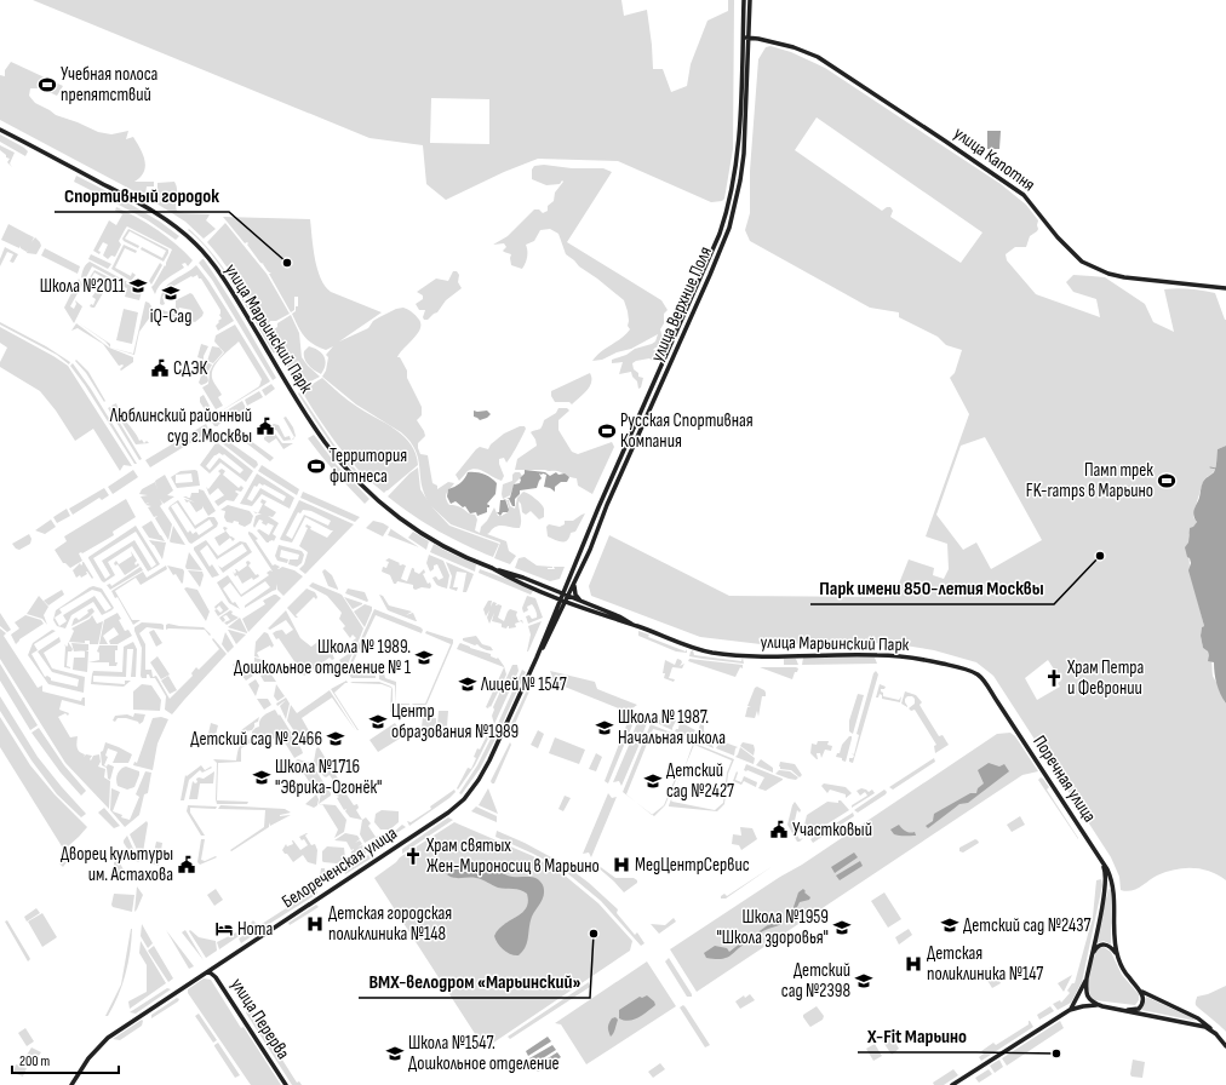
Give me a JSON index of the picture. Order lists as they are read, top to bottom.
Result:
{
  "streets": {
    "main road": [
      "улица Капотня",
      "улица Верхние Поля",
      "улица Марьинский Парк",
      "Поречная улица",
      "Белореченская улица",
      "улица Перерва"
    ]
  },
  "crossings": [
    ["улица Капотня", "улица Верхние Поля"],
    ["улица Верхние Поля", "улица Марьинский Парк"],
    ["улица Верхние Поля", "Белореченская улица"],
    ["улица Марьинский Парк", "Поречная улица"],
    ["улица Марьинский Парк", "Белореченская улица"],
    ["Белореченская улица", "улица Перерва"]
  ],
  "places": {
    "sports": [
      "Учебная полоса препятствий",
      "Русская Спортивная Компания",
      "Территория фитнеса",
      "Памп трек FK-ramps в Марьино"
    ],
    "other": [
      "Спортивный городок",
      "Парк имени 850-летия Москвы",
      "BMX-велодром «Марьинский»",
      "X-Fit Марьино"
    ],
    "school or university": [
      "Школа №2011",
      "iQ-Сад",
      "Школа № 1989. Дошкольное отделение № 1",
      "Лицей № 1547",
      "Центр образования №1989",
      "Школа № 1987. Начальная школа",
      "Детский сад № 2466",
      "Школа №1716 \"Эврика-Огонёк\"",
      "Детский сад №2427",
      "Детский сад №2437",
      "Школа №1959 \"Школа здоровья\"",
      "Детский сад №2398",
      "Школа №1547. Дошкольное отделение"
    ],
    "public building": [
      "СДЭК",
      "Люблинский районный суд г.Москвы",
      "Участковый",
      "Дворец культуры им. Астахова"
    ],
    "church": ["Храм Петра и Февронии", "Храм святых Жен-Мироносиц в Марьино"],
    "hospital": ["МедЦентрСервис", "Детская городская поликлиника №148", "Детская поликлиника №147"],
    "hotel": ["Нота"]
  },
  "scale_bar": "200 m"
}
